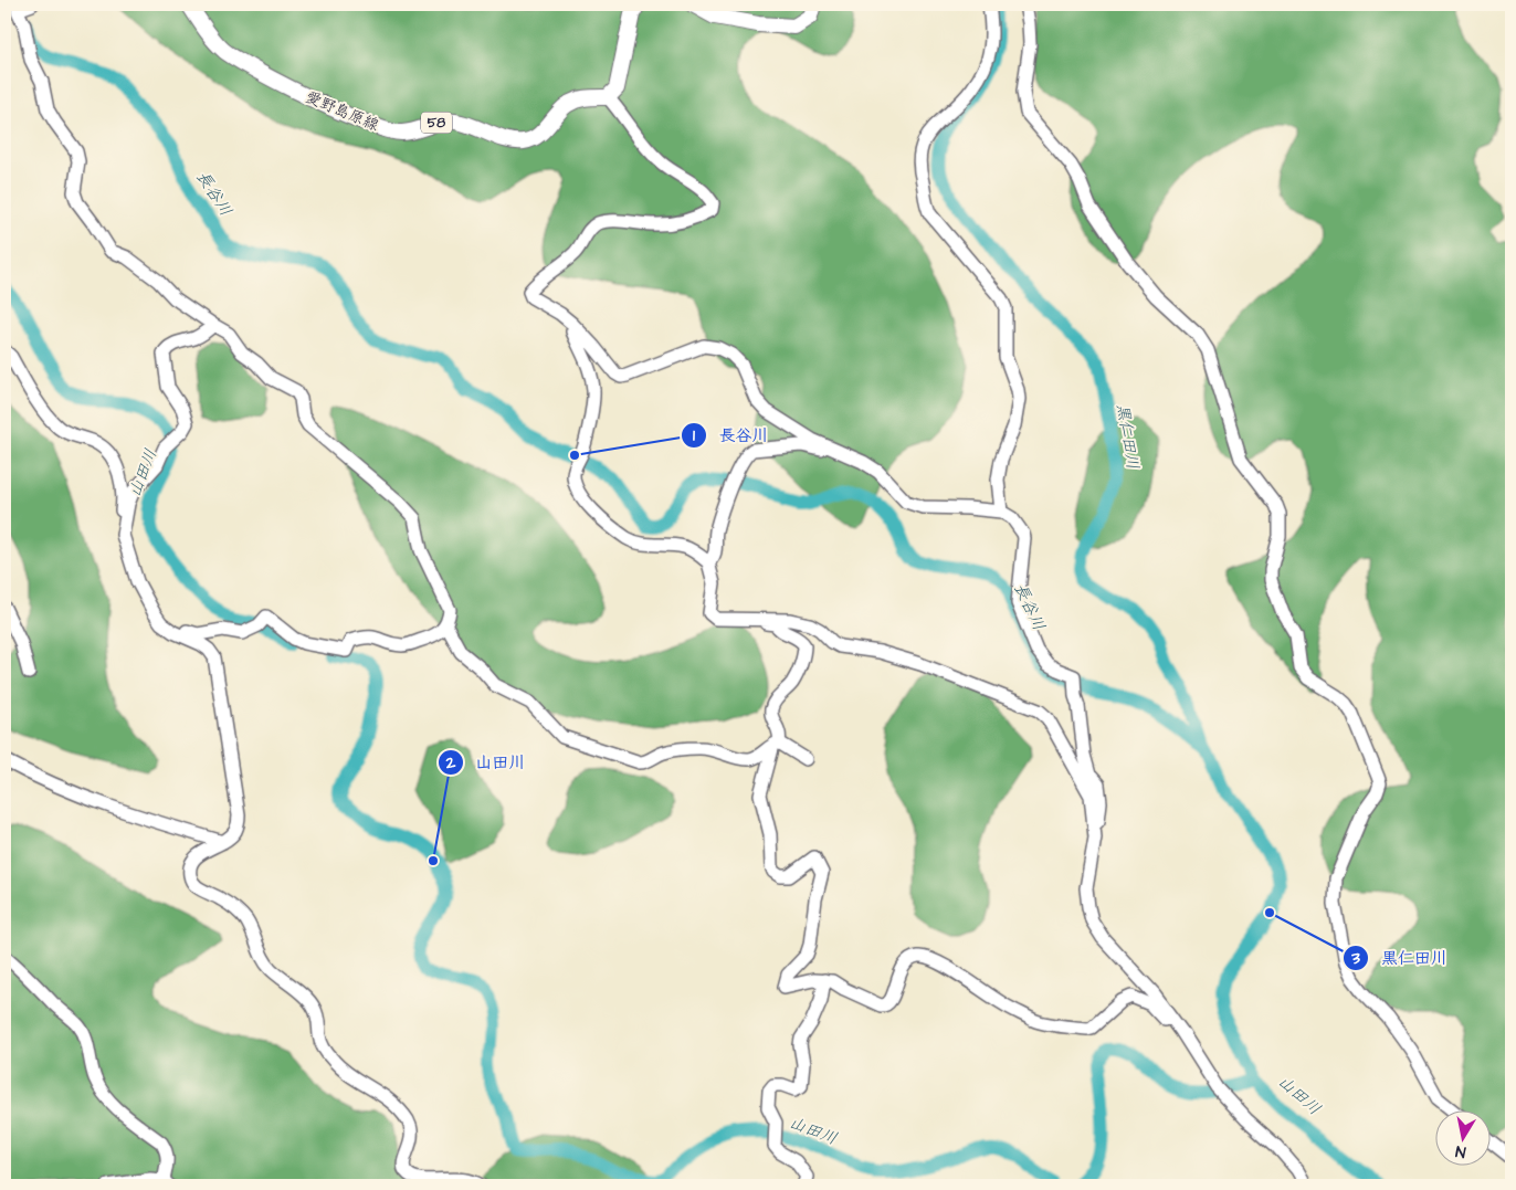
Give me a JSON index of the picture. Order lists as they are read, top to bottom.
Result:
{
  "streets": {
    "main road": ["愛野島原線", "58"]
  },
  "water": ["長谷川", "黒仁田川", "山田川"],
  "places": ["長谷川", "山田川", "黒仁田川"],
  "north": "bottom"
}
